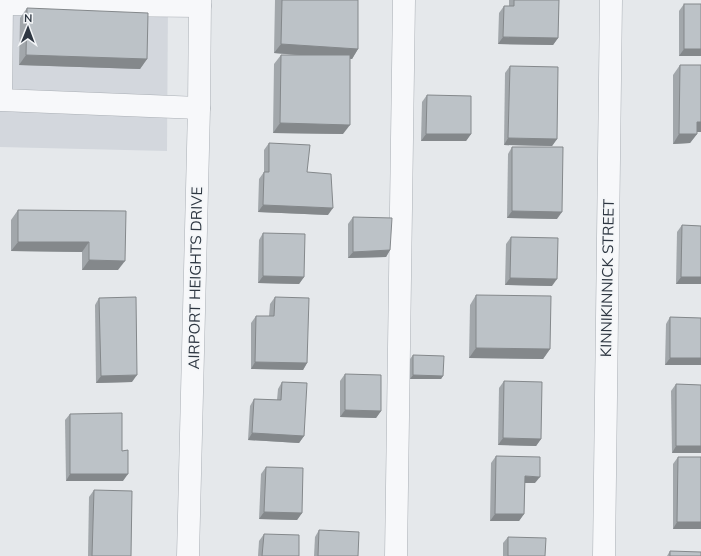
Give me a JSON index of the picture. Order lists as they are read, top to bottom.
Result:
{
  "streets": {
    "street": ["AIRPORT HEIGHTS DRIVE", "KINNIKINNICK STREET"]
  },
  "north": "top"
}
